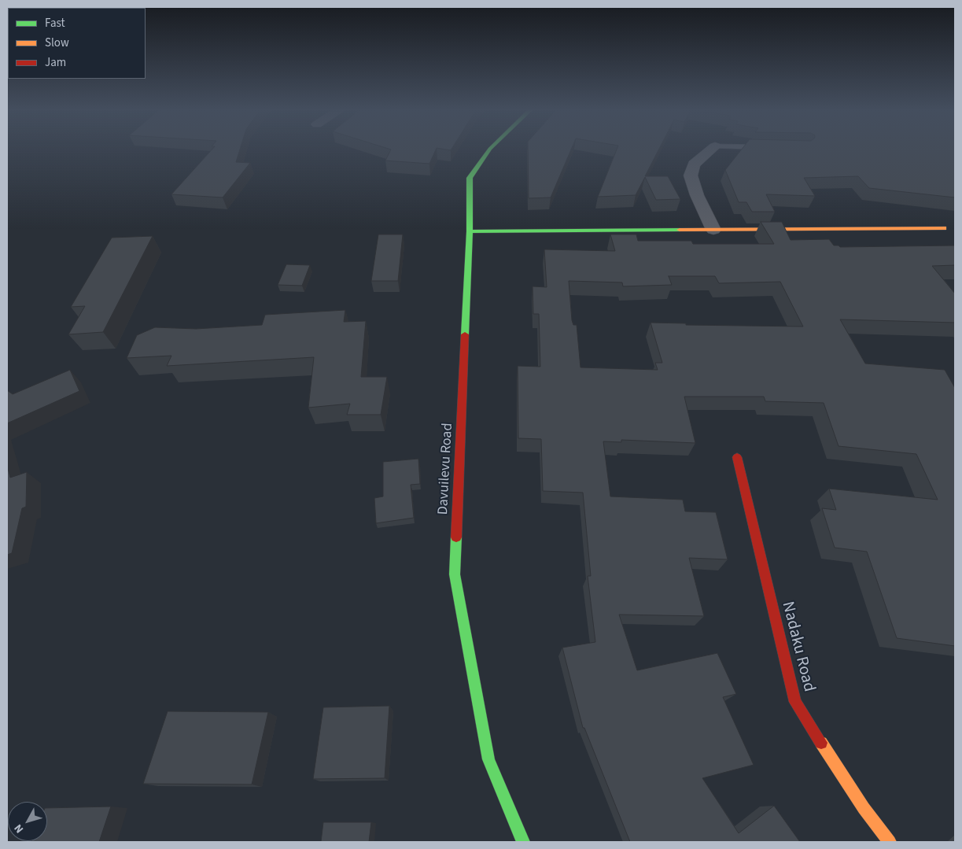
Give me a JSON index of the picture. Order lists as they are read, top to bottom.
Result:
{
  "streets": {
    "street": ["Davuilevu Road", "Nadaku Road"]
  },
  "legend": ["Fast", "Slow", "Jam"],
  "north": "bottom left"
}
